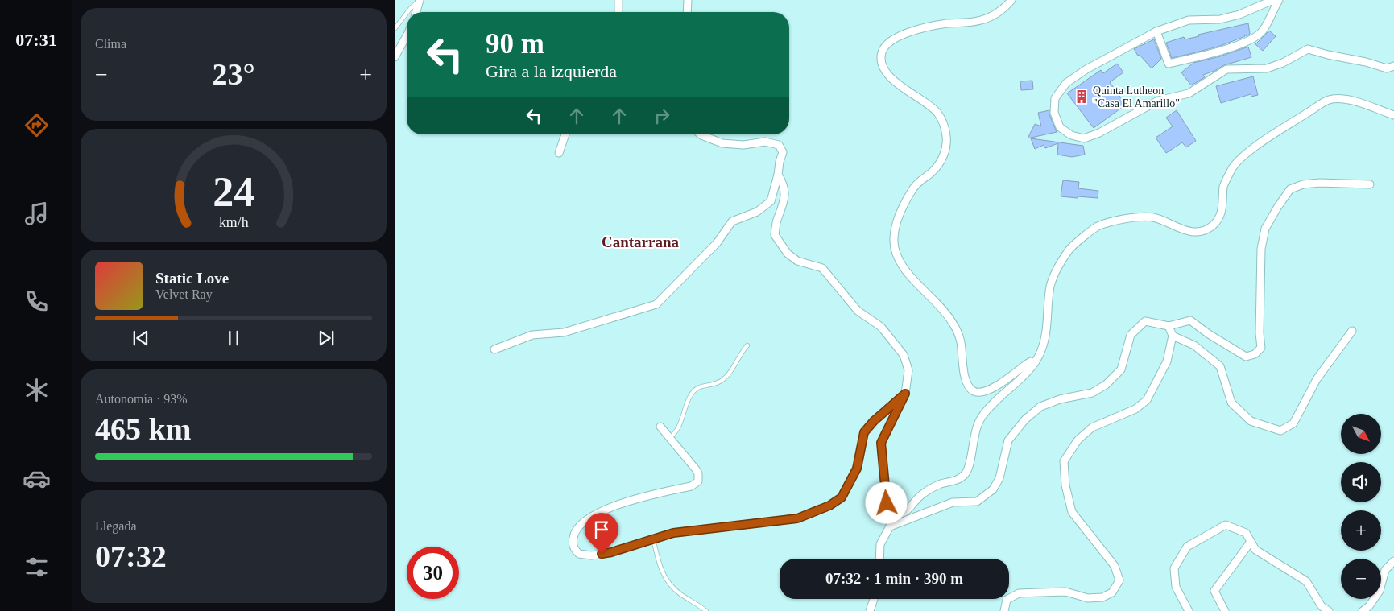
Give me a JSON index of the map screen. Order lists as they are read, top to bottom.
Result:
{
  "districts": ["Cantarrana"],
  "places": {
    "building": ["Quinta Lutheon \"Casa El Amarillo\""]
  },
  "north": "bottom right",
  "page": {
    "tabs": "07:31",
    "tile": [
      "Clima",
      ["Autonomía · 93%", "465 km"],
      ["Llegada", "07:32"]
    ],
    "turn": ["90 m", "Gira a la izquierda"],
    "heat": ["−", "23°", "+"],
    "song": ["Static Love", "Velvet Ray"],
    "map_buttons": ["+", "−"],
    "limit": "30",
    "trip": "07:32 · 1 min · 390 m",
    "gauge": ["24", "km/h"]
  }
}
